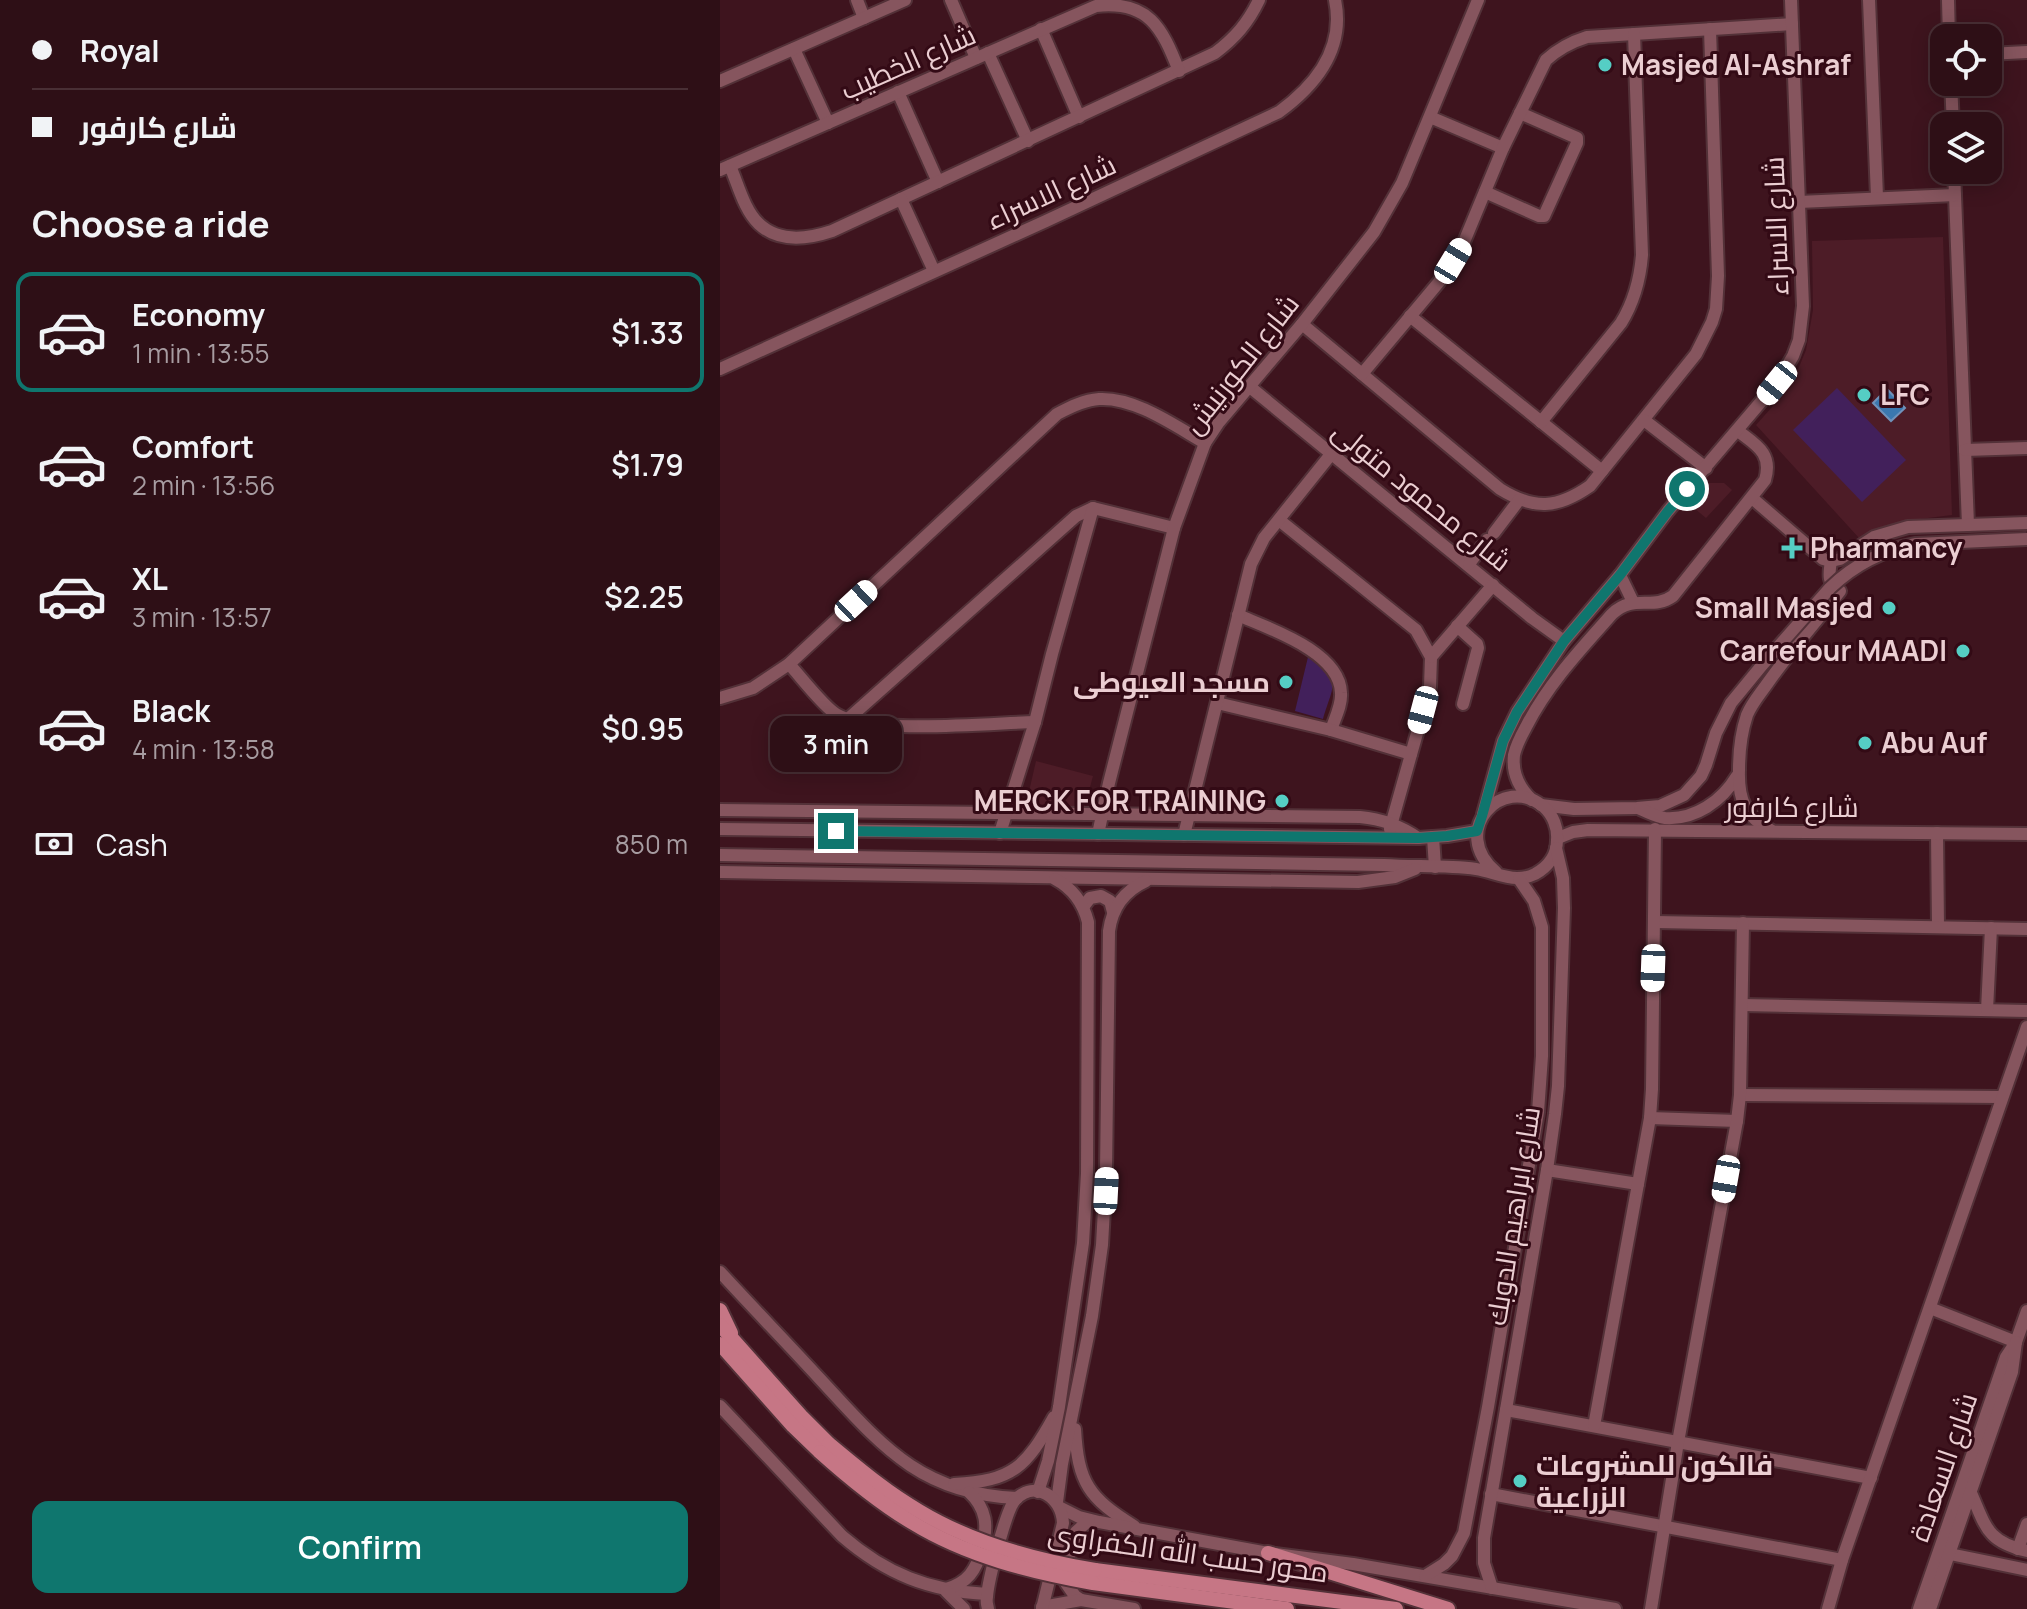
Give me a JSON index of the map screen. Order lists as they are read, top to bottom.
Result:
{
  "streets": {
    "main road": ["محور حسب الله الكفراوى"],
    "street": [
      "شارع الخطيب",
      "شارع الاسراء",
      "شارع الكورنيش",
      "شارع محمود متولى",
      "شارع كارفور",
      "شارع ابراهيم الدوبك",
      "شارع السعادة"
    ]
  },
  "crossings": [
    ["شارع الاسراء", "شارع محمود متولى"],
    ["شارع الاسراء", "شارع كارفور"],
    ["شارع الاسراء", "شارع ابراهيم الدوبك"],
    ["شارع الكورنيش", "شارع محمود متولى"],
    ["شارع كارفور", "شارع ابراهيم الدوبك"]
  ],
  "places": {
    "other": [
      "Masjed Al-Ashraf",
      "LFC",
      "Small Masjed",
      "Carrefour MAADI",
      "مسجد العيوطى",
      "Abu Auf",
      "MERCK FOR TRAINING",
      "فالكون للمشروعات الزراعية"
    ],
    "health": ["Pharmancy"]
  },
  "page": {
    "banner": ["Royal", "شارع كارفور"],
    "heading": "Choose a ride",
    "list": [
      {
        "name": "Economy",
        "note": "1 min · 13:55",
        "value": "$1.33"
      },
      {
        "name": "Comfort",
        "note": "2 min · 13:56",
        "value": "$1.79"
      },
      {
        "name": "XL",
        "note": "3 min · 13:57",
        "value": "$2.25"
      },
      {
        "name": "Black",
        "note": "4 min · 13:58",
        "value": "$0.95"
      }
    ],
    "bubble": "3 min",
    "pay": ["Cash", "850 m"],
    "buttons": "Confirm"
  }
}
